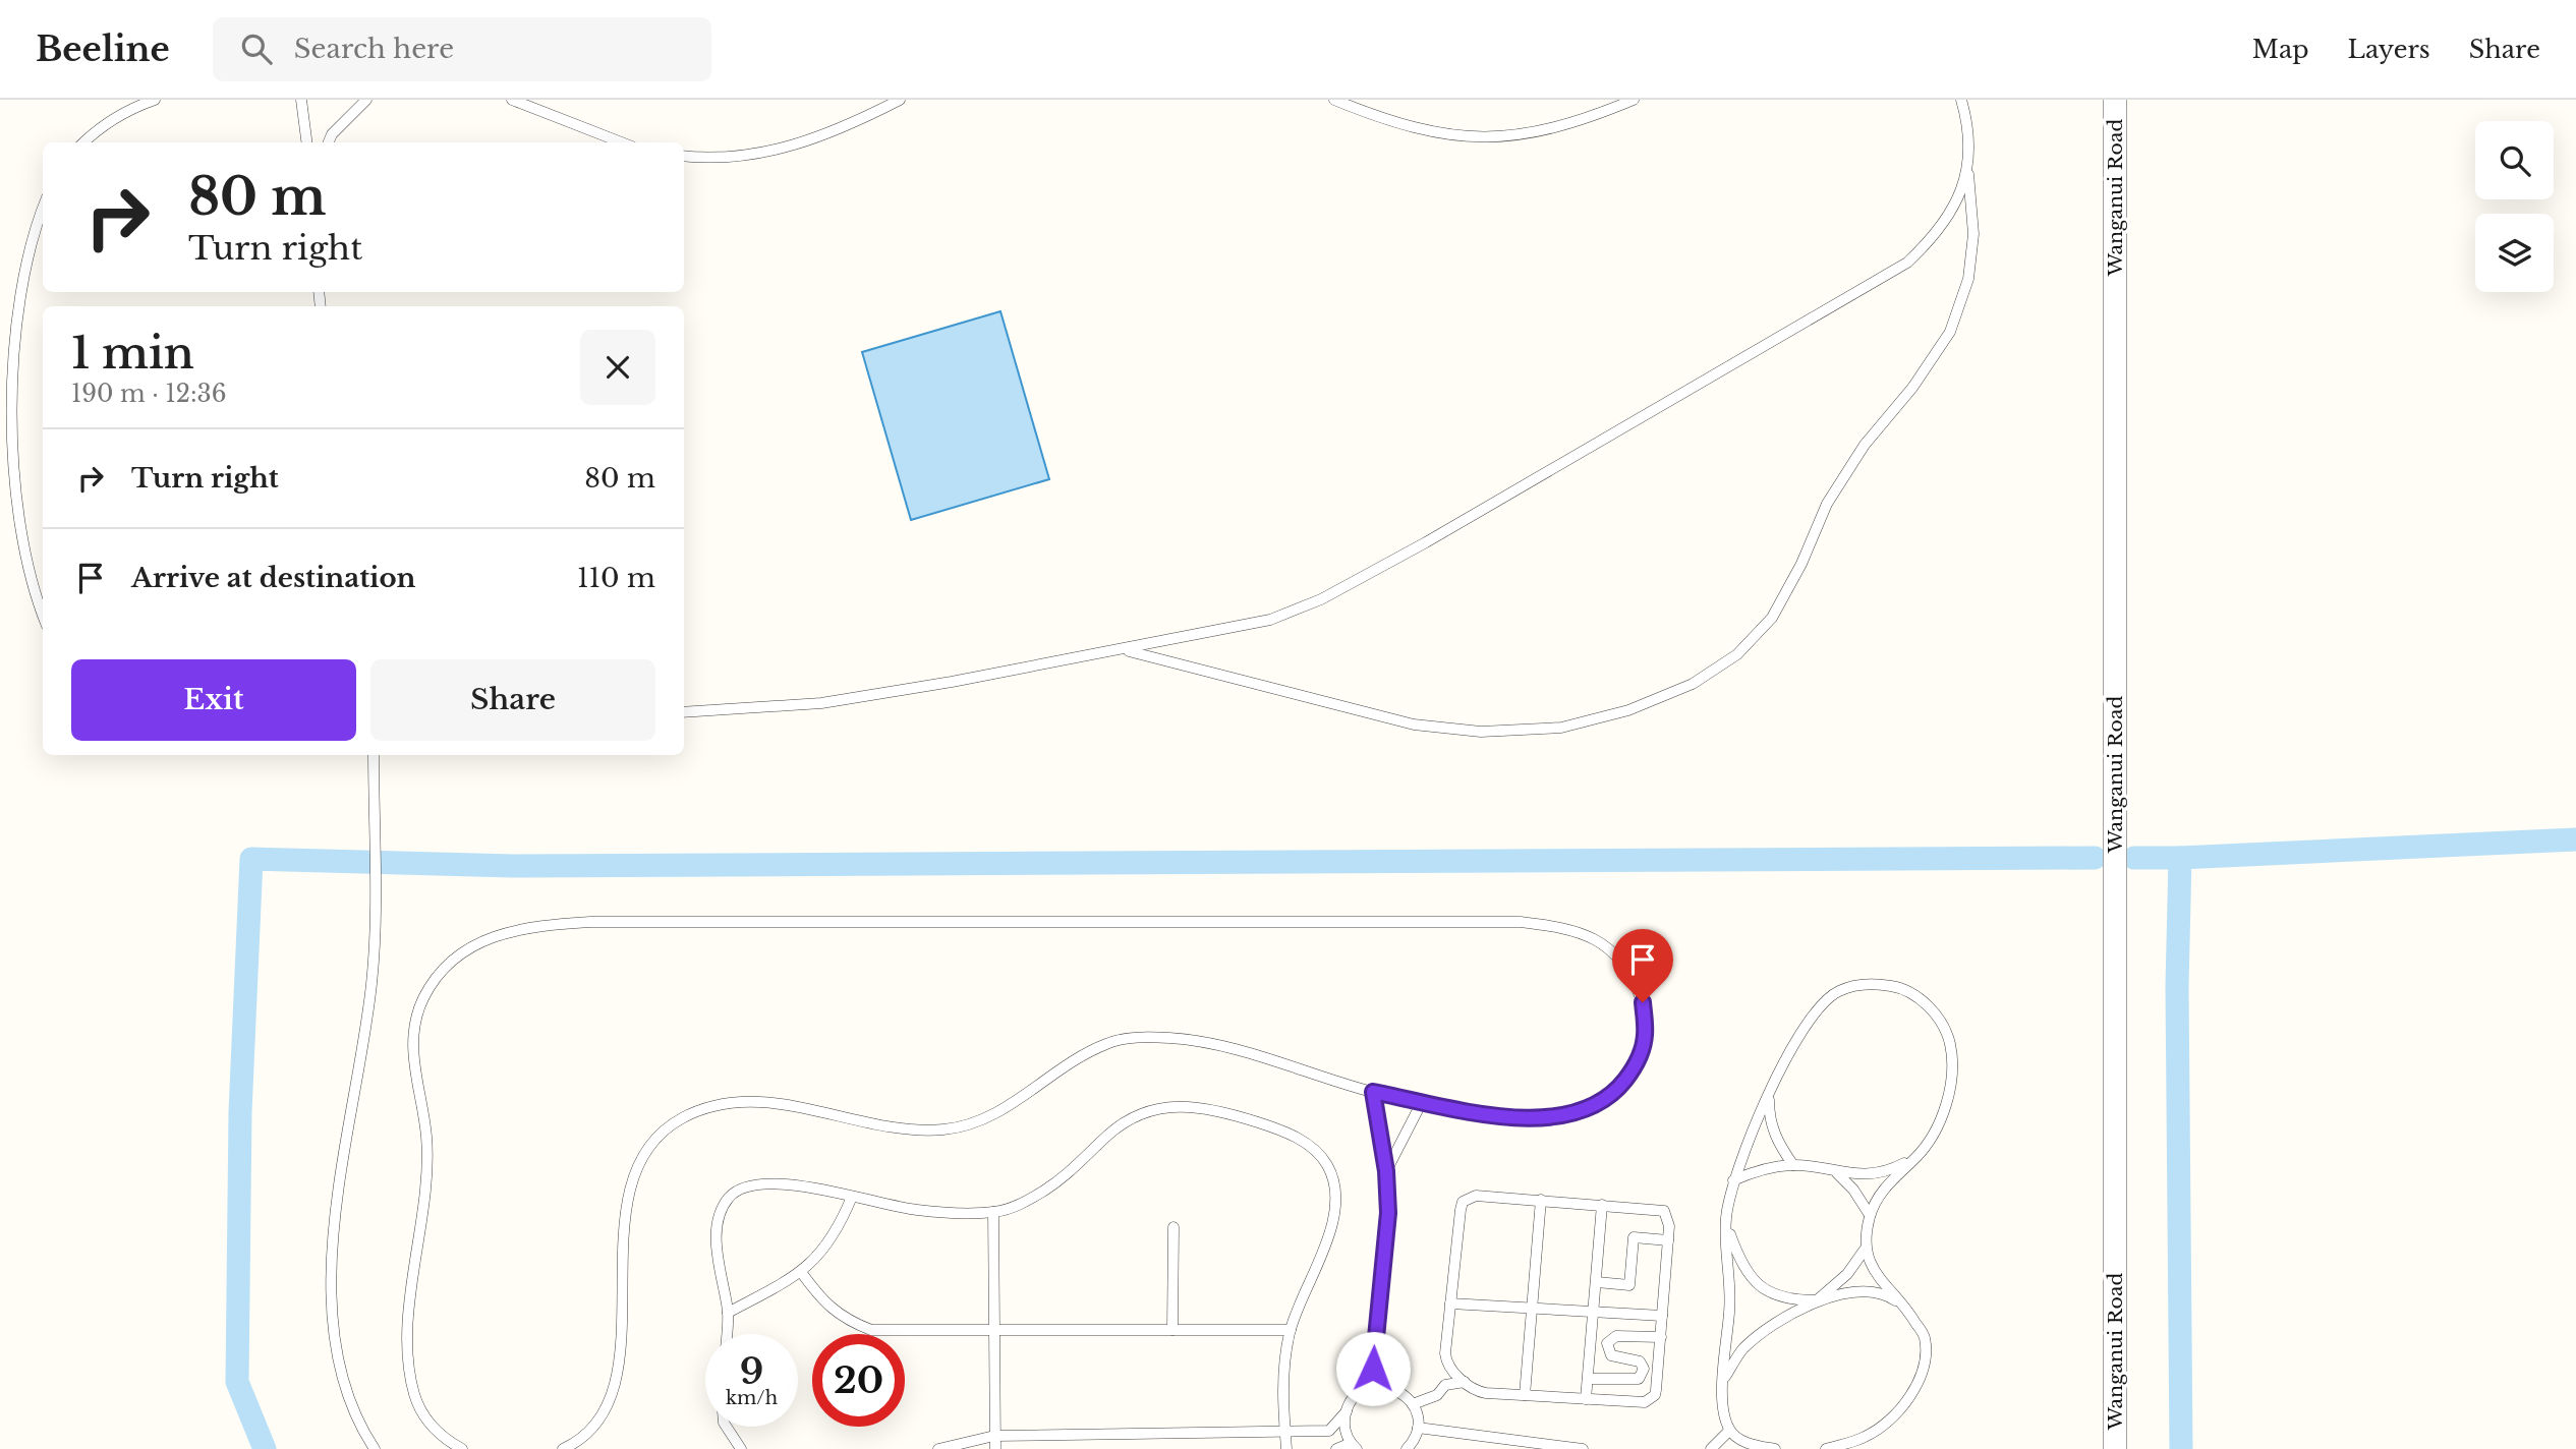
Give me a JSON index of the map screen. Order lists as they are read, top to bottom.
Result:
{
  "streets": {
    "street": ["Wanganui Road"]
  },
  "page": {
    "header": "Beeline",
    "search": "Search here",
    "nav": ["Map", "Layers", "Share"],
    "turn": ["80 m", "Turn right"],
    "heading": ["1 min", "190 m · 12:36"],
    "list": [
      {
        "name": "Turn right",
        "value": "80 m"
      },
      {
        "name": "Arrive at destination",
        "value": "110 m"
      }
    ],
    "buttons": ["Exit", "Share"],
    "speed": "9 km/h",
    "limit": "20"
  }
}
